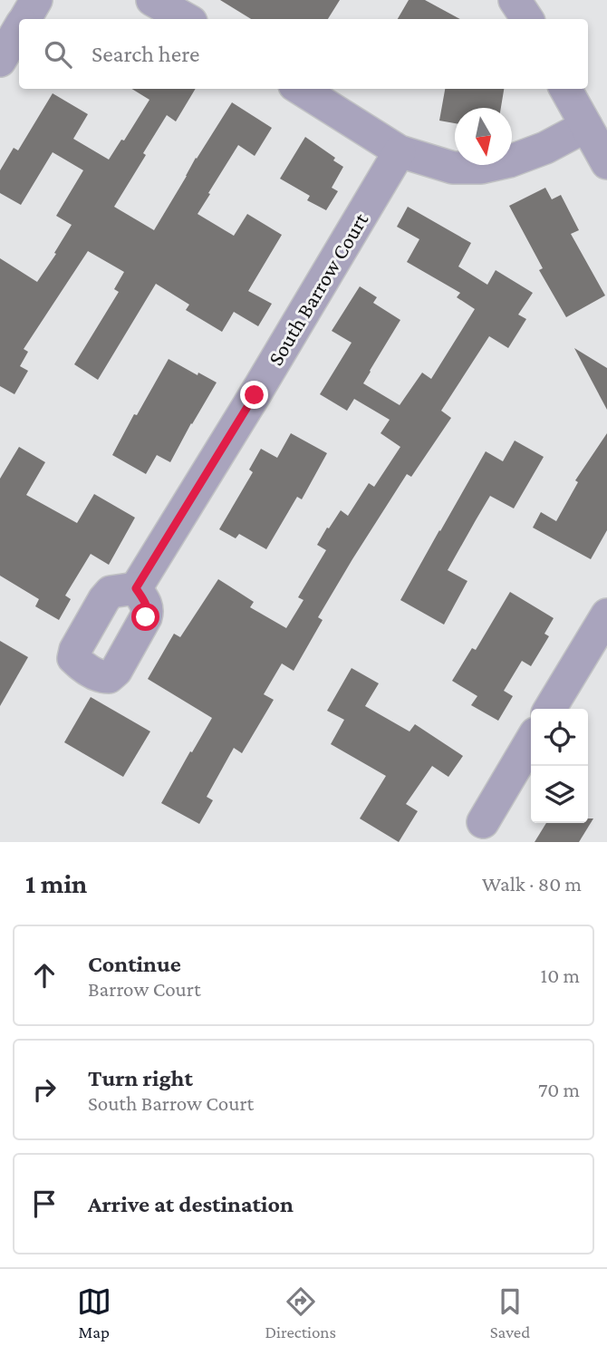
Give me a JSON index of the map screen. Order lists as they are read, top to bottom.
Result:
{
  "streets": {
    "street": ["South Barrow Court"]
  },
  "north": "bottom",
  "page": {
    "search": "Search here",
    "heading": ["1 min", "Walk · 80 m"],
    "list": [
      ["Continue", "Barrow Court", "10 m"],
      ["Turn right", "South Barrow Court", "70 m"],
      "Arrive at destination"
    ],
    "nav": ["Map", "Directions", "Saved"]
  }
}
